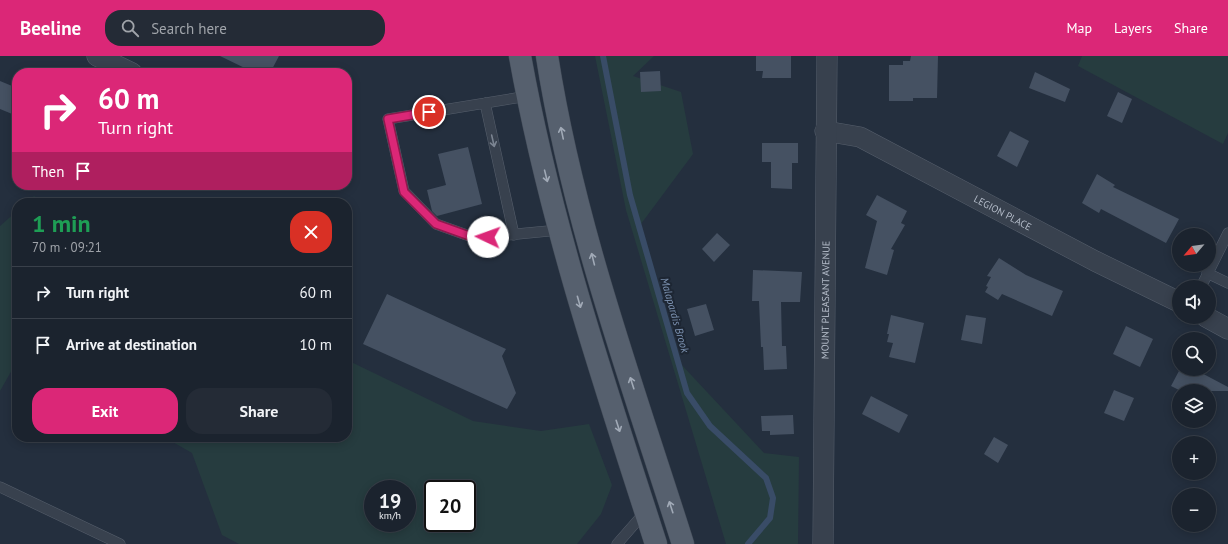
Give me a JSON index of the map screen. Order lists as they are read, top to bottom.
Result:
{
  "streets": {
    "street": ["LEGION PLACE", "MOUNT PLEASANT AVENUE"]
  },
  "crossings": [
    ["LEGION PLACE", "MOUNT PLEASANT AVENUE"]
  ],
  "water": ["Malapardis Brook"],
  "north": "bottom left",
  "page": {
    "header": "Beeline",
    "search": "Search here",
    "nav": ["Map", "Layers", "Share"],
    "turn": ["60 m", "Turn right"],
    "then": "Then",
    "heading": ["1 min", "70 m · 09:21"],
    "map_buttons": ["+", "−"],
    "list": [
      {
        "name": "Turn right",
        "value": "60 m"
      },
      {
        "name": "Arrive at destination",
        "value": "10 m"
      }
    ],
    "buttons": ["Exit", "Share"],
    "speed": "19 km/h",
    "limit": "20"
  }
}
